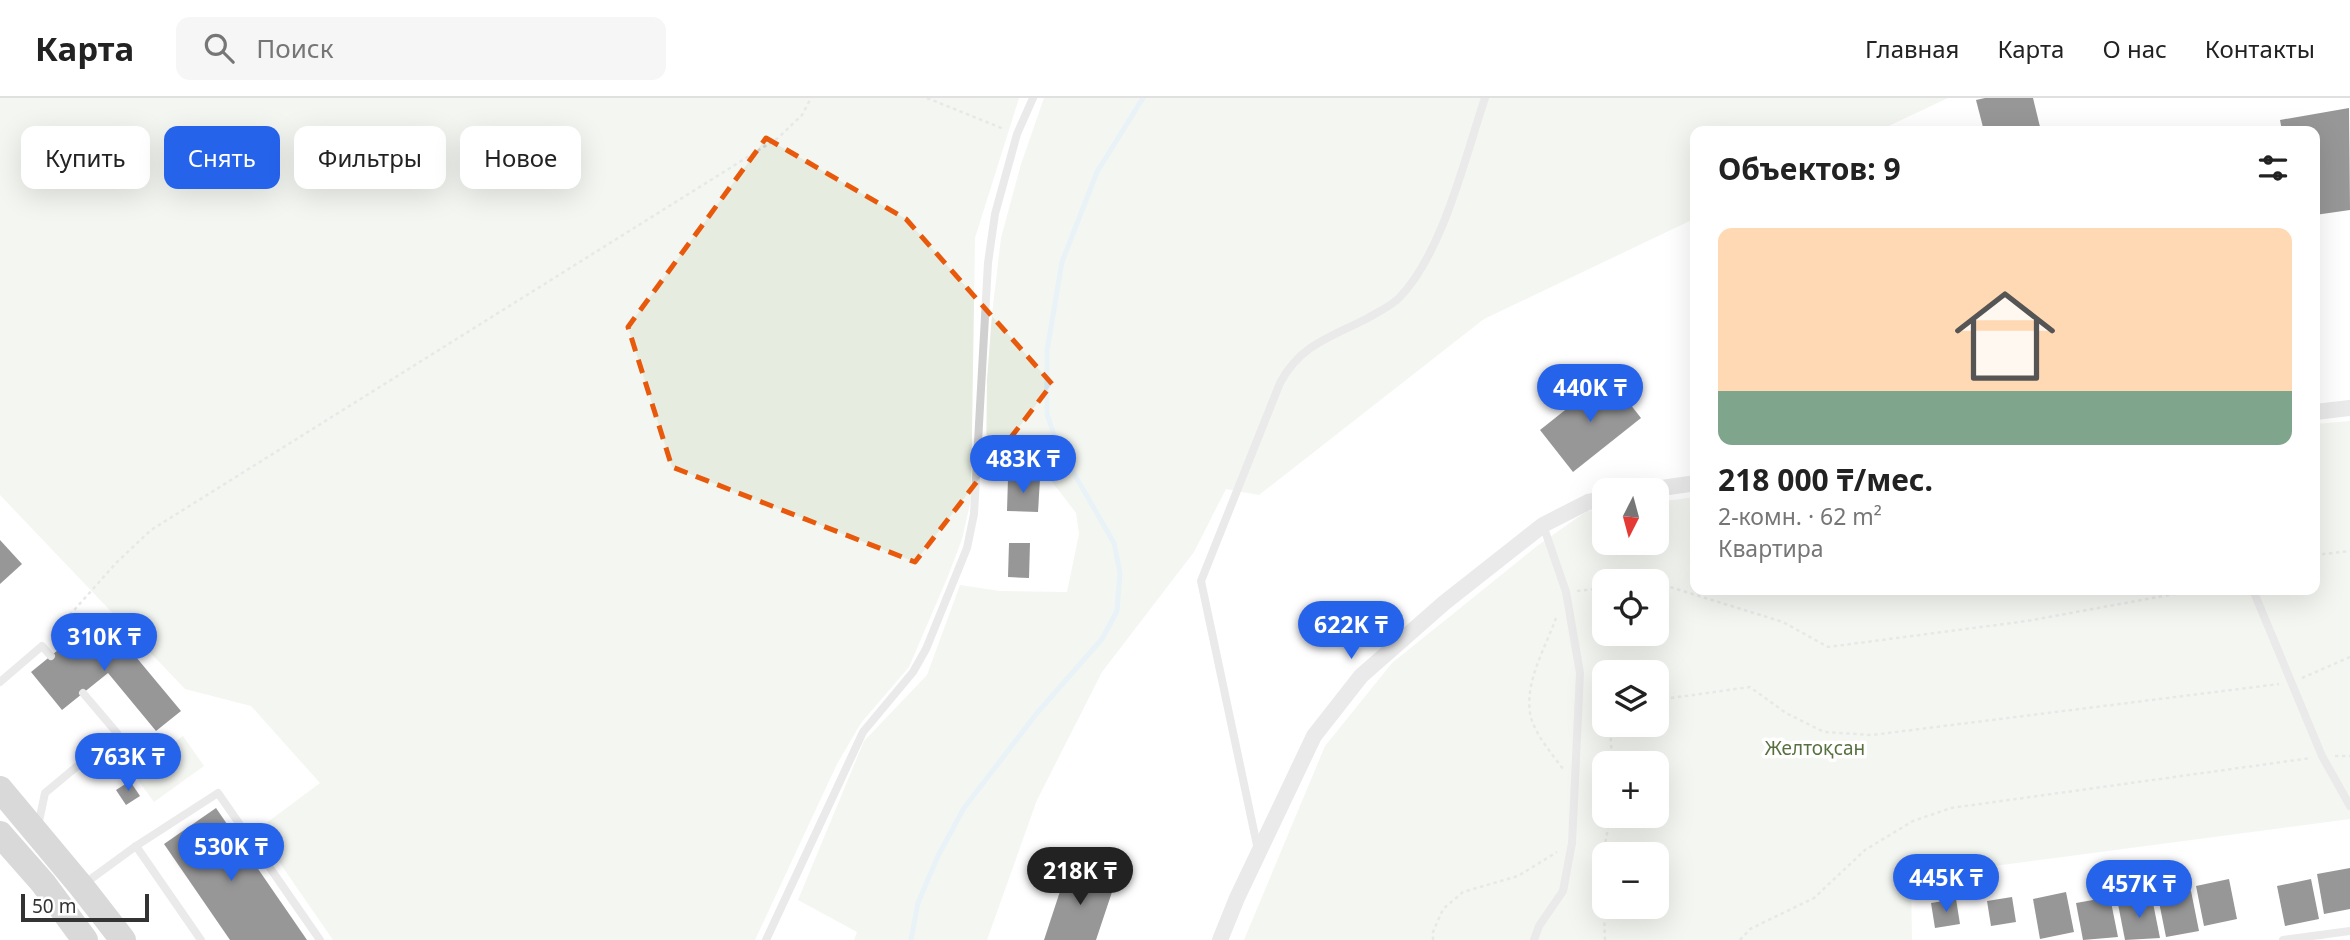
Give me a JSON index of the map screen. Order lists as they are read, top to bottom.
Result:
{
  "parks": ["Желтоқсан"],
  "scale_bar": "50 m",
  "north": "bottom",
  "page": {
    "header": "Карта",
    "search": "Поиск",
    "nav": [
      "Главная",
      "Карта",
      "О нас",
      "Контакты"
    ],
    "chip": [
      "Купить",
      "Снять",
      "Фильтры",
      "Новое"
    ],
    "heading": "Объектов: 9",
    "list": [
      {
        "name": "218 000 ₸/мес.",
        "note": "2-комн. · 62 m² · Квартира"
      }
    ],
    "price": [
      "440K ₸",
      "483K ₸",
      "622K ₸",
      "310K ₸",
      "763K ₸",
      "530K ₸",
      "218K ₸",
      "445K ₸",
      "457K ₸"
    ],
    "map_buttons": ["+", "−"],
    "scale": "50 m"
  }
}
